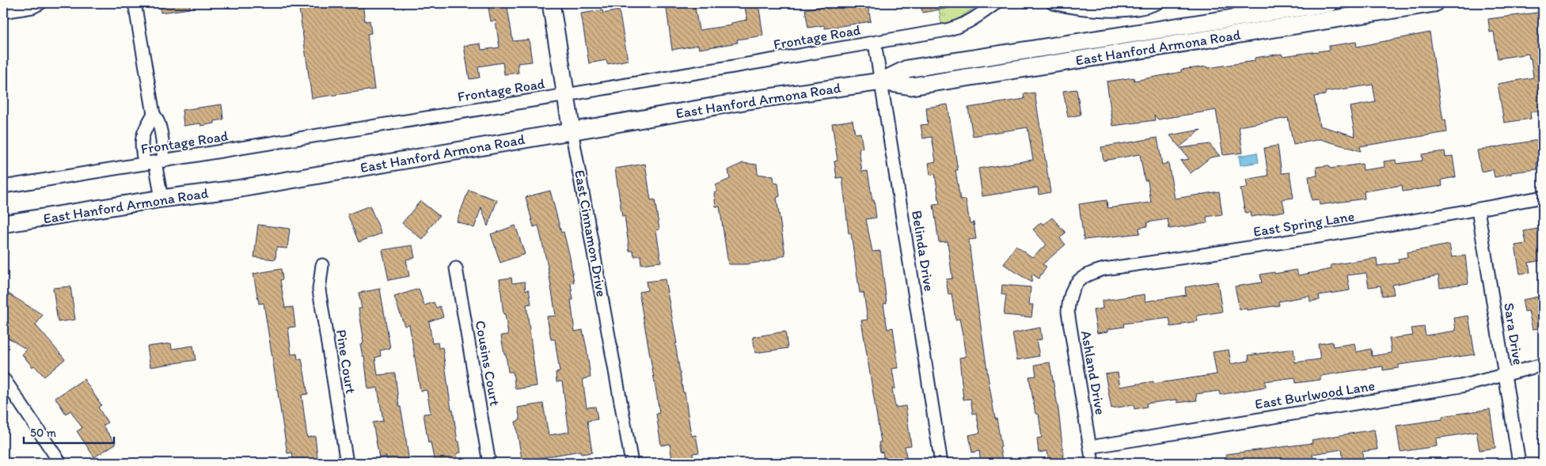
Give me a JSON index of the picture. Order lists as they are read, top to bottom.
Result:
{
  "streets": {
    "main road": ["East Hanford Armona Road", "East Cinnamon Drive"],
    "street": [
      "Frontage Road",
      "East Spring Lane",
      "Belinda Drive",
      "Sara Drive",
      "Pine Court",
      "Cousins Court",
      "Ashland Drive",
      "East Burlwood Lane"
    ]
  },
  "crossings": [
    ["Frontage Road", "East Cinnamon Drive"],
    ["Frontage Road", "Belinda Drive"],
    ["East Hanford Armona Road", "East Cinnamon Drive"],
    ["East Hanford Armona Road", "Belinda Drive"],
    ["East Spring Lane", "Sara Drive"],
    ["East Spring Lane", "Ashland Drive"],
    ["Sara Drive", "East Burlwood Lane"],
    ["Ashland Drive", "East Burlwood Lane"]
  ],
  "scale_bar": "50 m"
}
